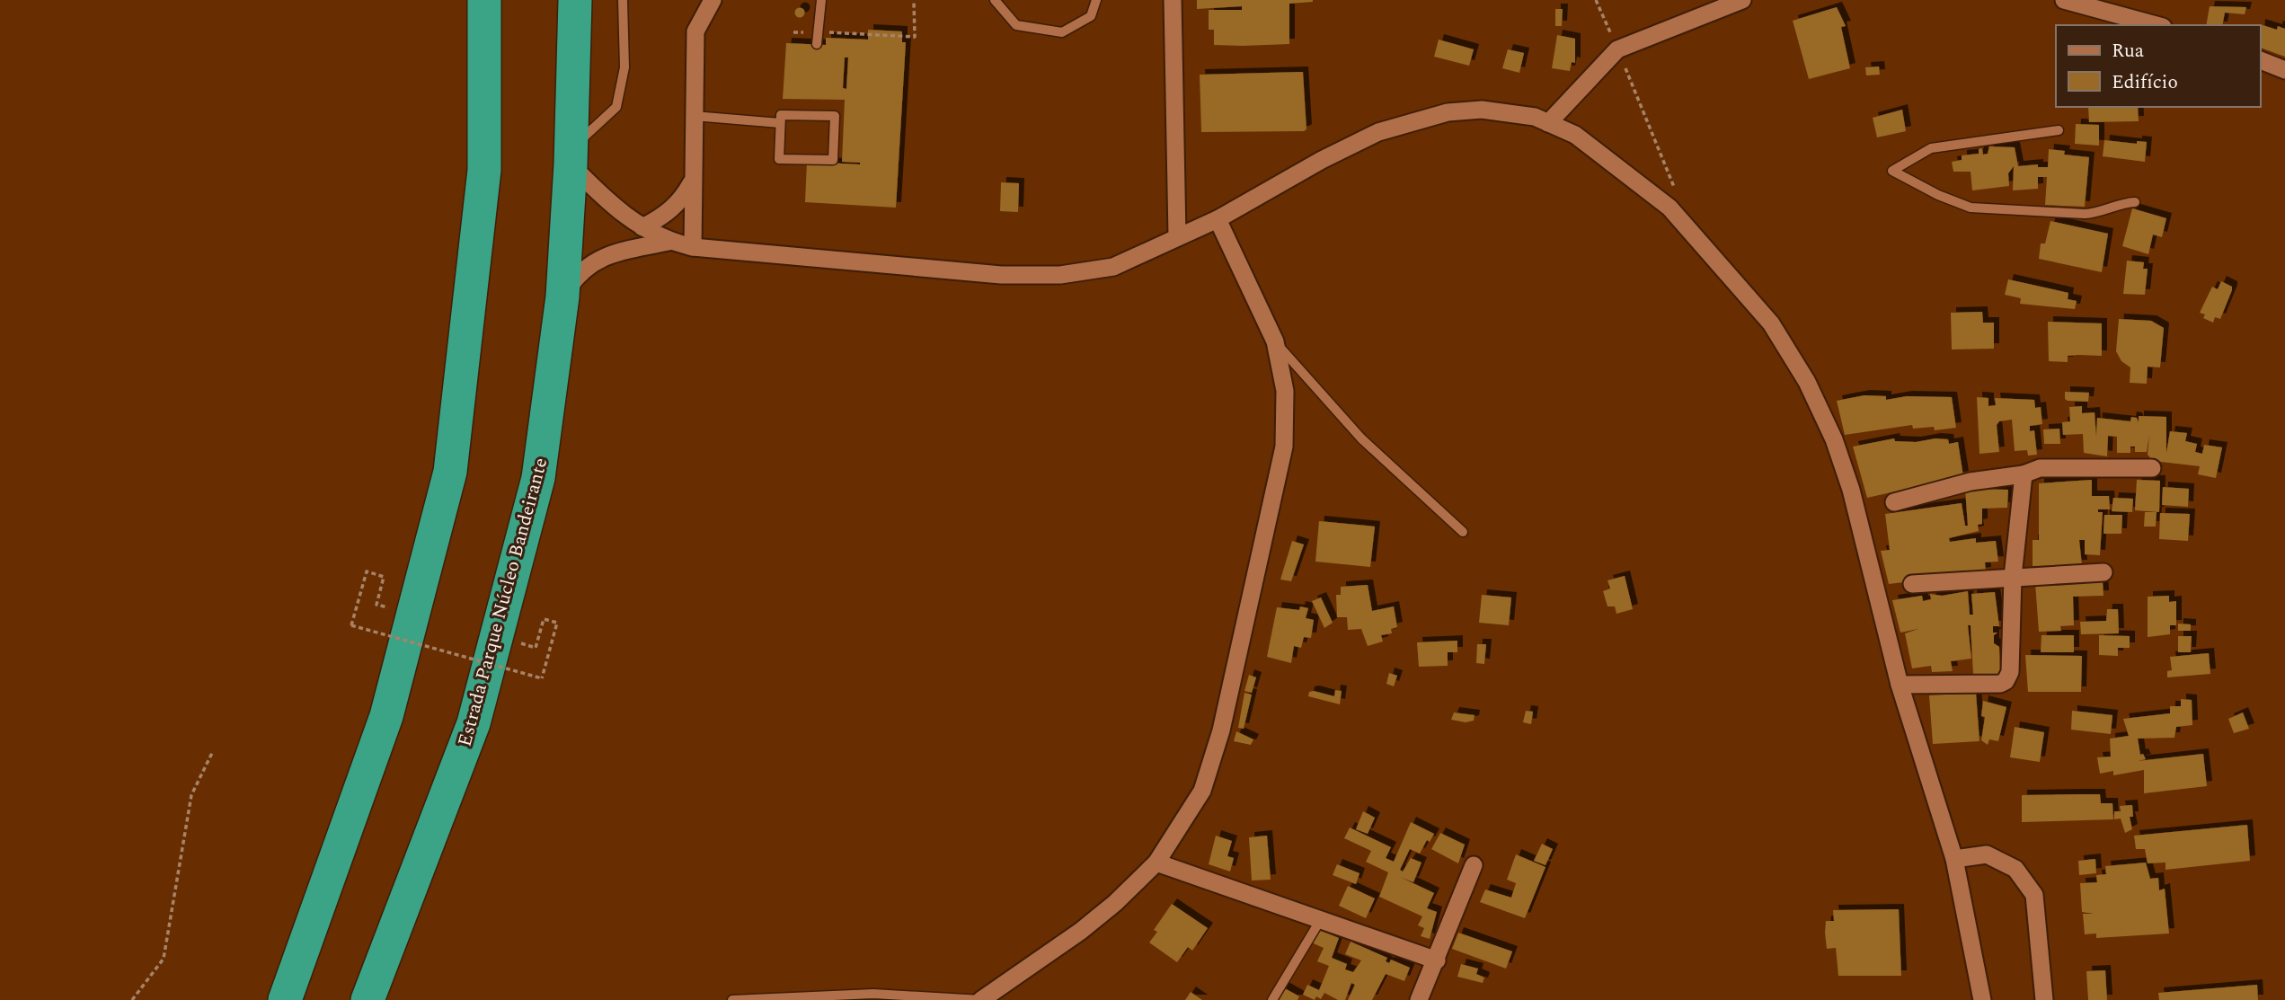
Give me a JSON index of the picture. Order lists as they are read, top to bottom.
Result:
{
  "streets": {
    "highway": ["Estrada Parque Núcleo Bandeirante"]
  },
  "legend": ["Rua", "Edifício"]
}
